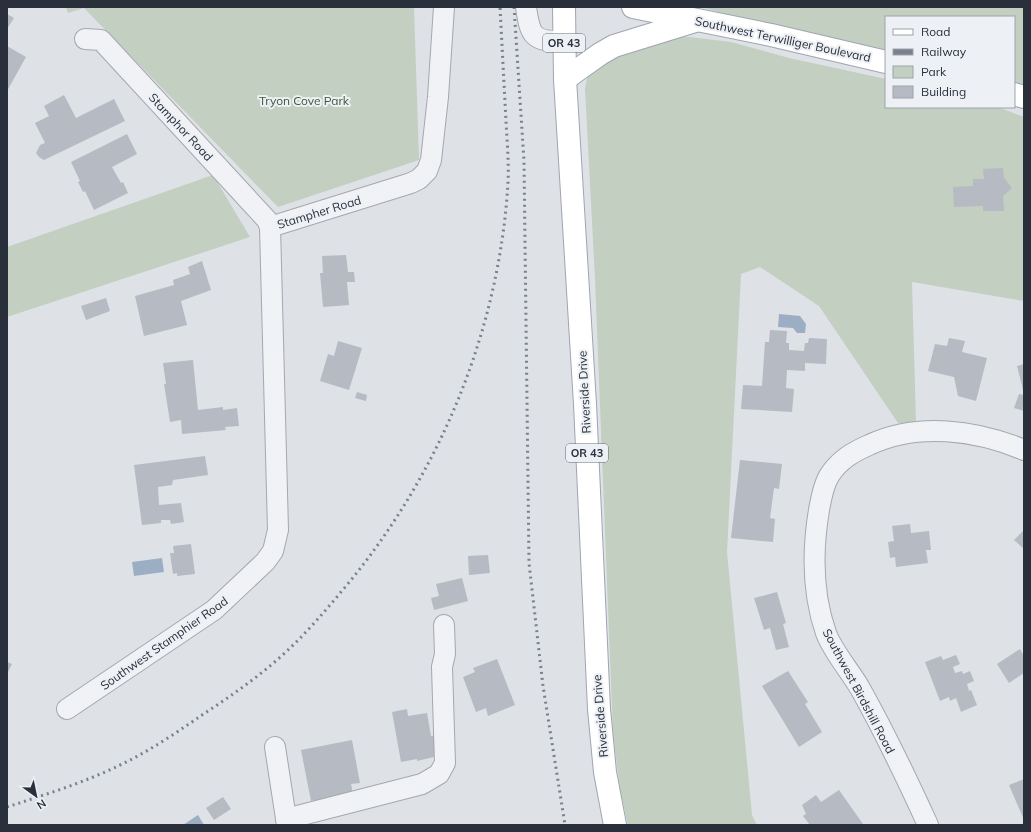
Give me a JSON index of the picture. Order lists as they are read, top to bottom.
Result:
{
  "streets": {
    "main road": ["Southwest Terwilliger Boulevard", "OR 43", "Riverside Drive"],
    "street": [
      "Stamphor Road",
      "Stampher Road",
      "Southwest Stamphier Road",
      "Southwest Birdshill Road"
    ]
  },
  "crossings": [
    ["Stamphor Road", "Stampher Road"],
    ["Stampher Road", "Southwest Stamphier Road"]
  ],
  "parks": ["Tryon Cove Park"],
  "legend": [
    "Road",
    "Railway",
    "Park",
    "Building"
  ],
  "north": "bottom right"
}
